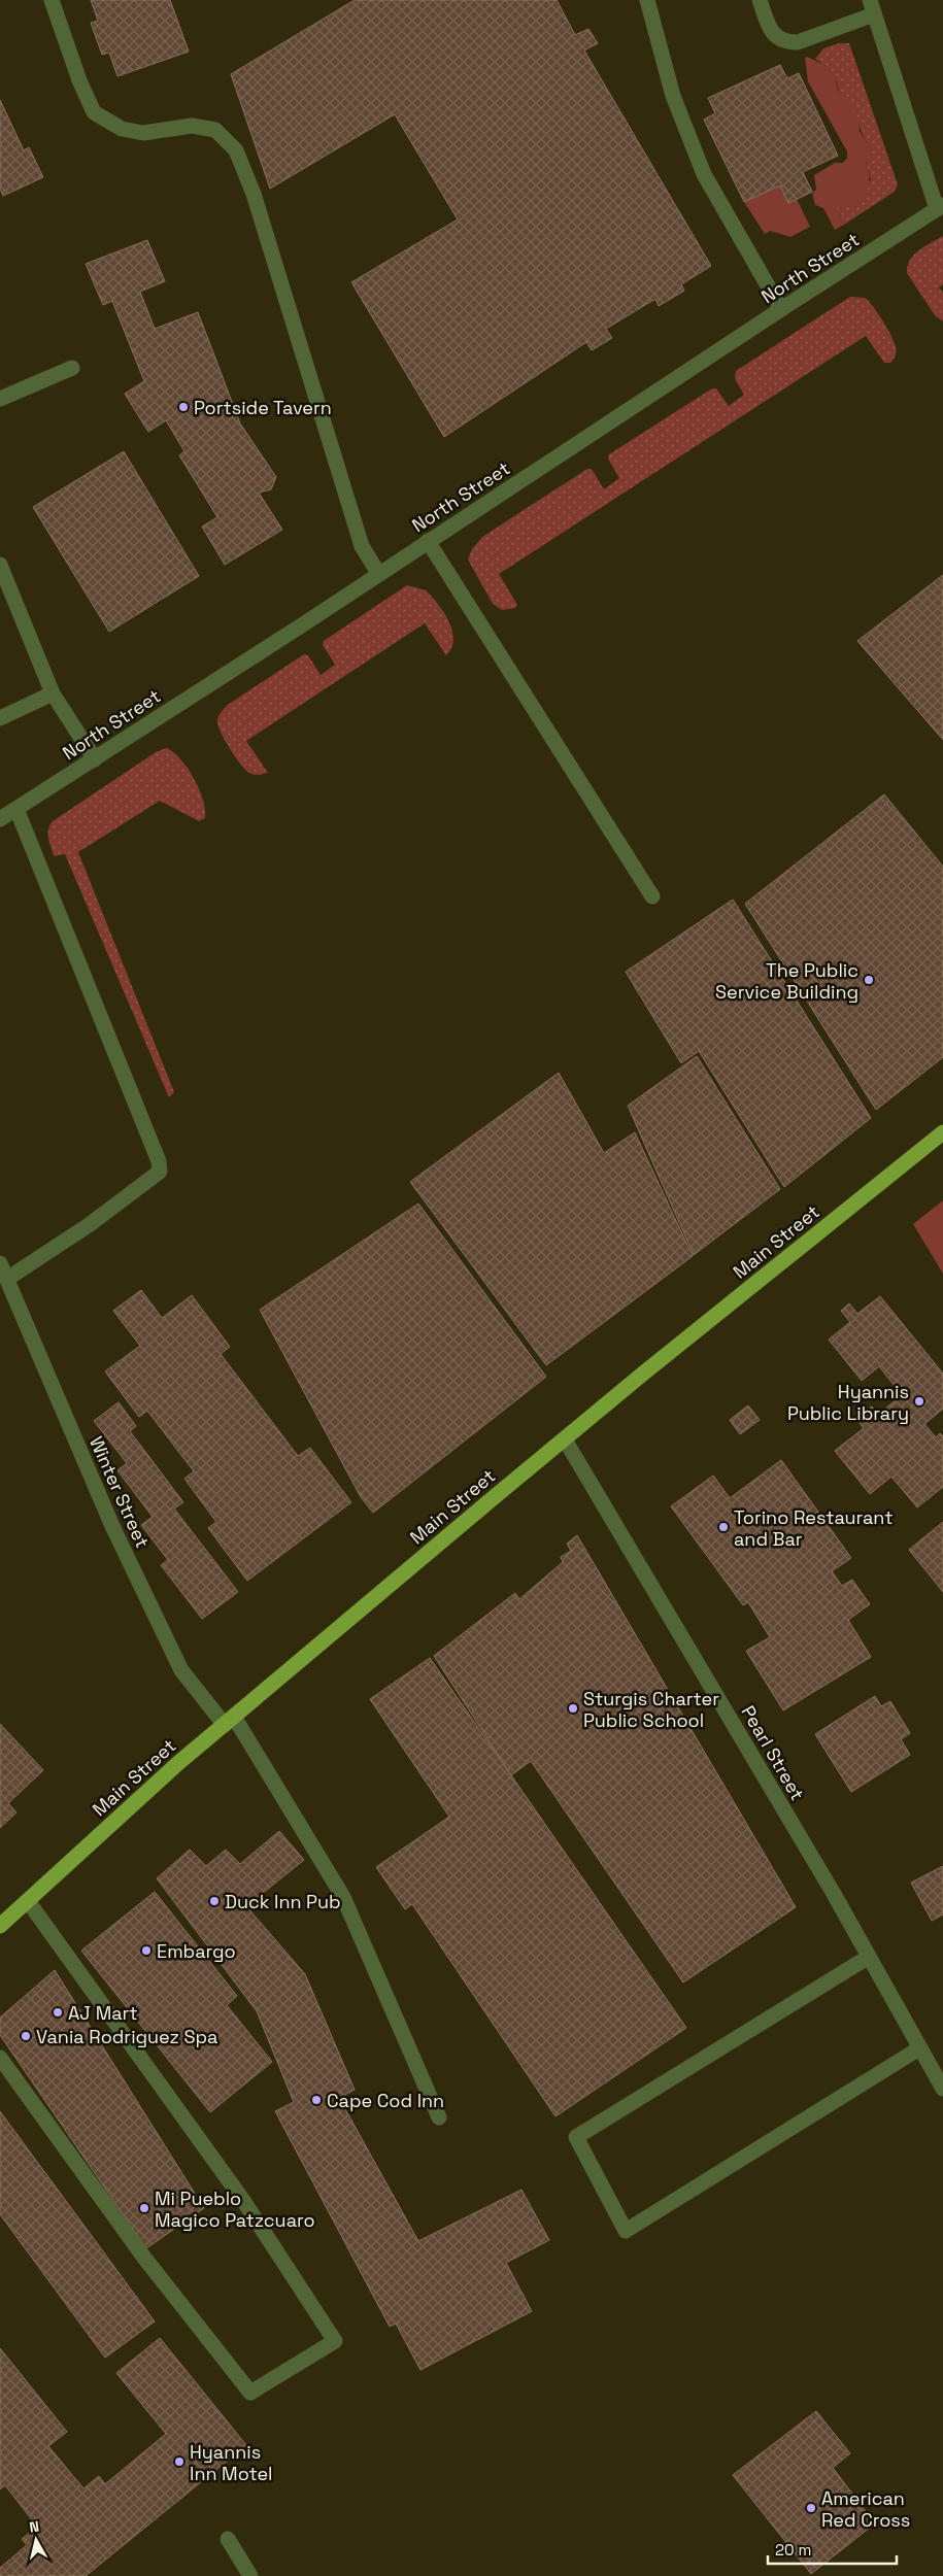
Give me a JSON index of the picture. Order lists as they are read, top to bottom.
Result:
{
  "streets": {
    "main road": ["Main Street"],
    "street": ["North Street", "Winter Street", "Pearl Street"]
  },
  "crossings": [
    ["Main Street", "Winter Street"],
    ["Main Street", "Pearl Street"]
  ],
  "places": [
    "Portside Tavern",
    "The Public Service Building",
    "Hyannis Public Library",
    "Torino Restaurant and Bar",
    "Sturgis Charter Public School",
    "Duck Inn Pub",
    "Embargo",
    "AJ Mart",
    "Vania Rodriguez Spa",
    "Cape Cod Inn",
    "Mi Pueblo Magico Patzcuaro",
    "Hyannis Inn Motel",
    "American Red Cross"
  ],
  "scale_bar": "20 m",
  "north": "top"
}
